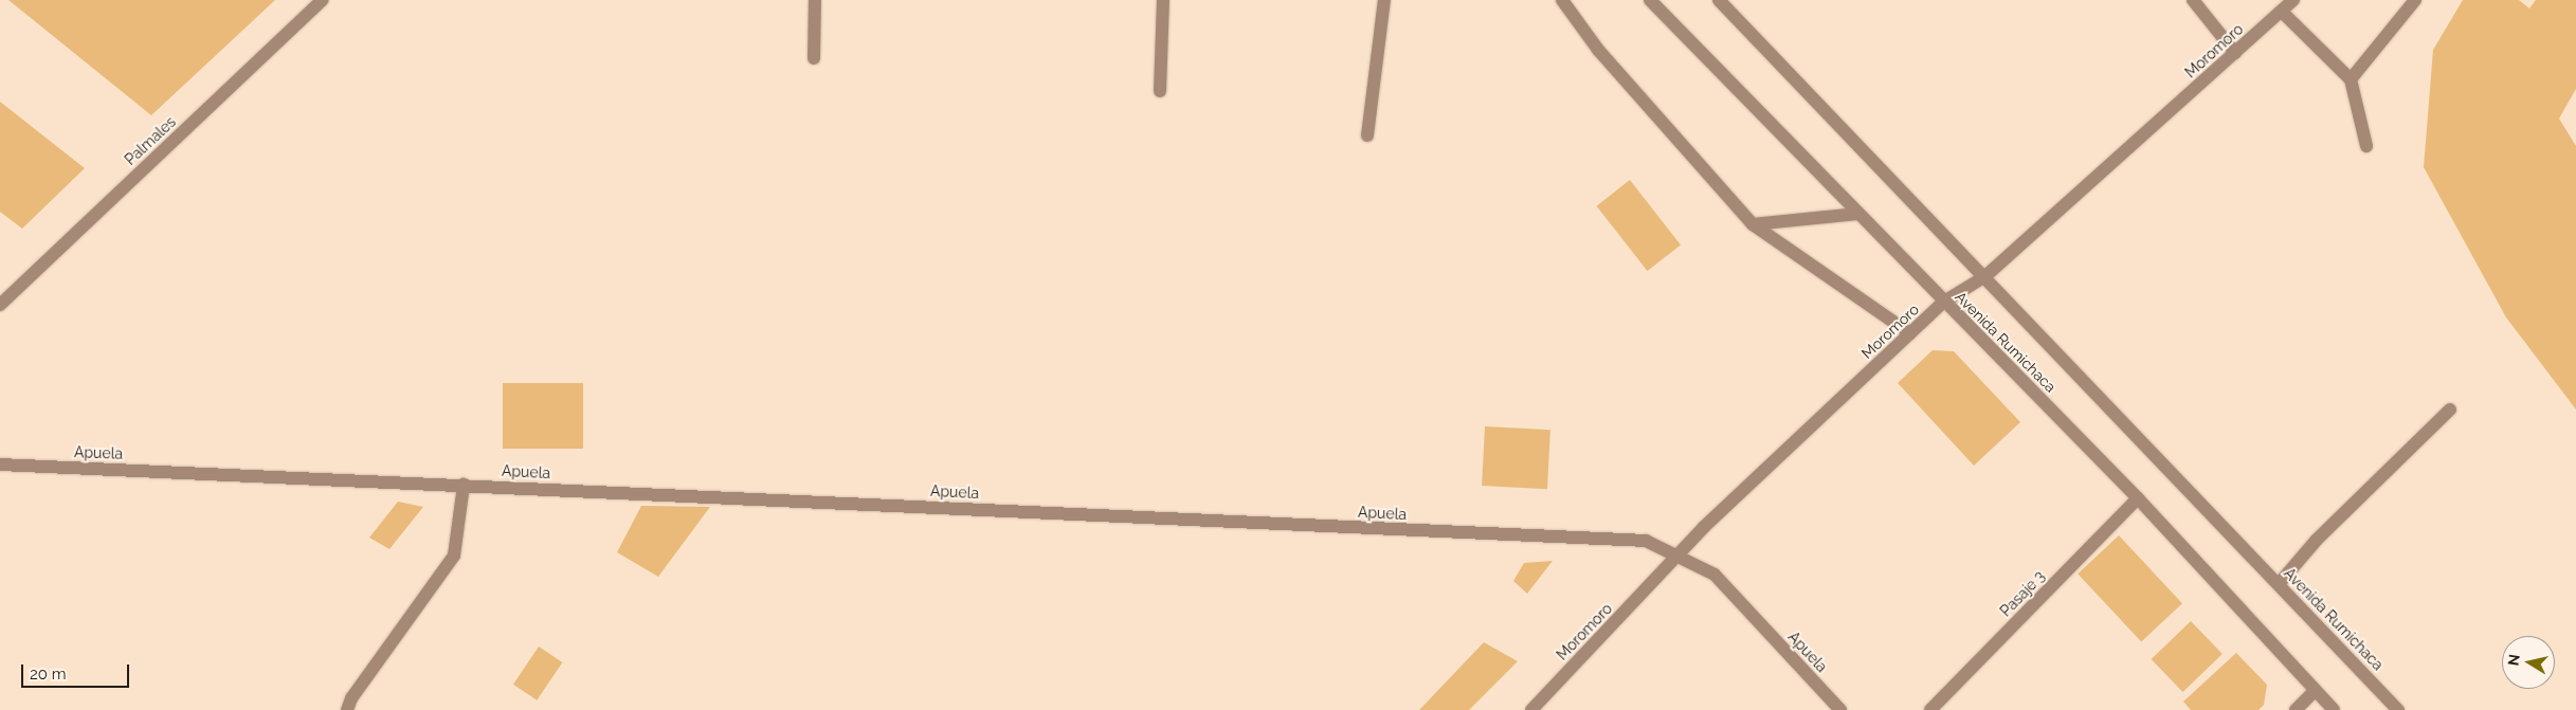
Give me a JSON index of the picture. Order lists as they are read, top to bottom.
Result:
{
  "streets": {
    "street": [
      "Moromoro",
      "Palmales",
      "Avenida Rumichaca",
      "Apuela",
      "Pasaje 3"
    ]
  },
  "crossings": [
    ["Moromoro", "Avenida Rumichaca"],
    ["Moromoro", "Apuela"],
    ["Avenida Rumichaca", "Pasaje 3"]
  ],
  "scale_bar": "20 m",
  "north": "left"
}
